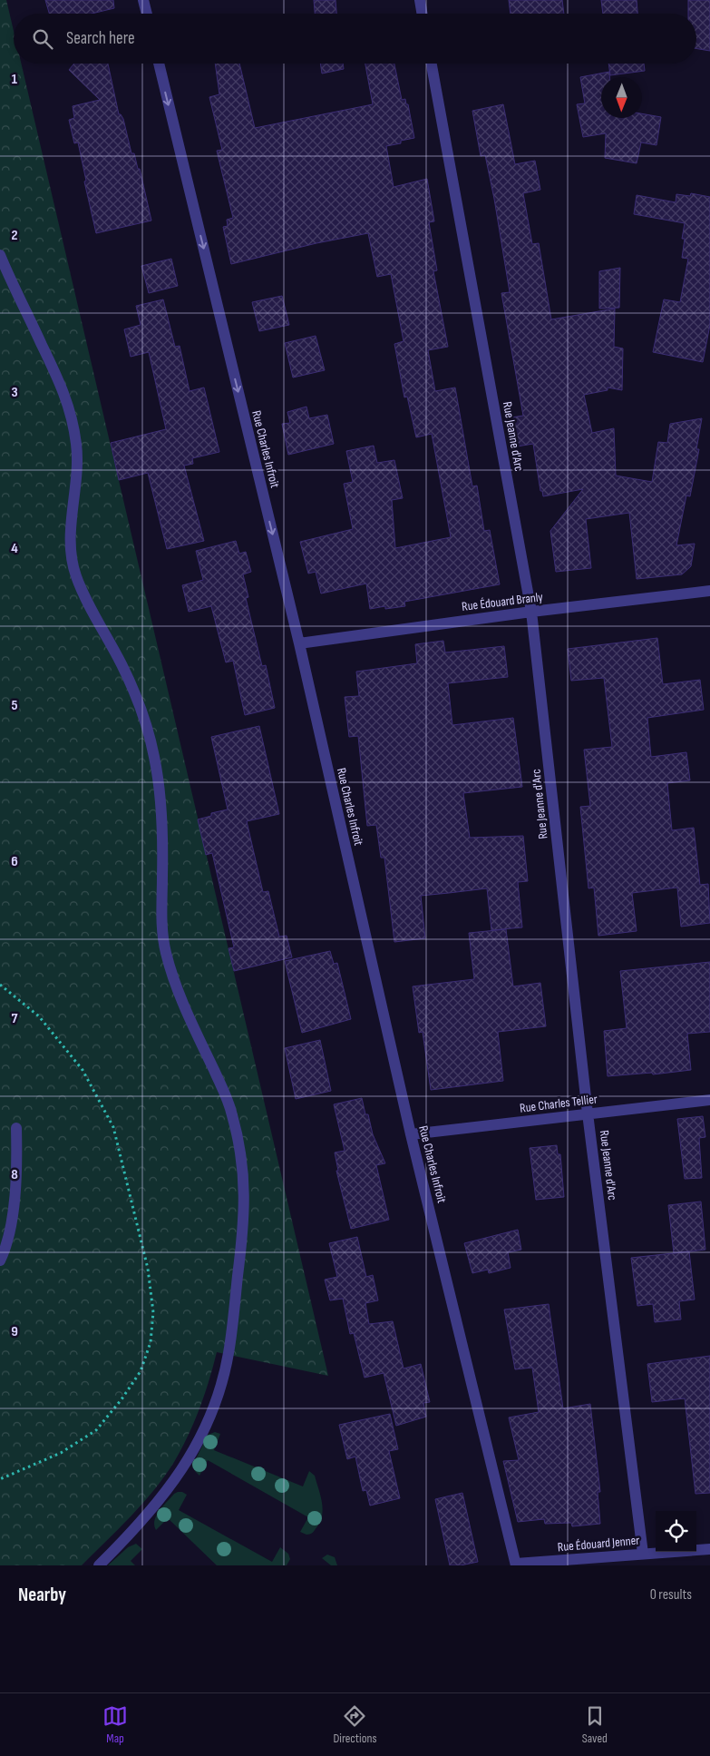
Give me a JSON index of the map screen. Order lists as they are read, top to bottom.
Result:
{
  "streets": {
    "street": [
      "Rue Jeanne d'Arc",
      "Rue Charles Infroit",
      "Rue Édouard Branly",
      "Rue Charles Tellier",
      "Rue Édouard Jenner"
    ]
  },
  "crossings": [
    ["Rue Jeanne d'Arc", "Rue Édouard Branly"],
    ["Rue Jeanne d'Arc", "Rue Charles Tellier"],
    ["Rue Jeanne d'Arc", "Rue Édouard Jenner"],
    ["Rue Charles Infroit", "Rue Édouard Branly"],
    ["Rue Charles Infroit", "Rue Charles Tellier"],
    ["Rue Charles Infroit", "Rue Édouard Jenner"]
  ],
  "one_way": ["Rue Charles Infroit"],
  "north": "bottom",
  "page": {
    "search": "Search here",
    "heading": ["Nearby", "0 results"],
    "nav": ["Map", "Directions", "Saved"]
  },
  "grid": {
    "rows": [
      "1",
      "2",
      "3",
      "4",
      "5",
      "6",
      "7",
      "8",
      "9"
    ]
  }
}
